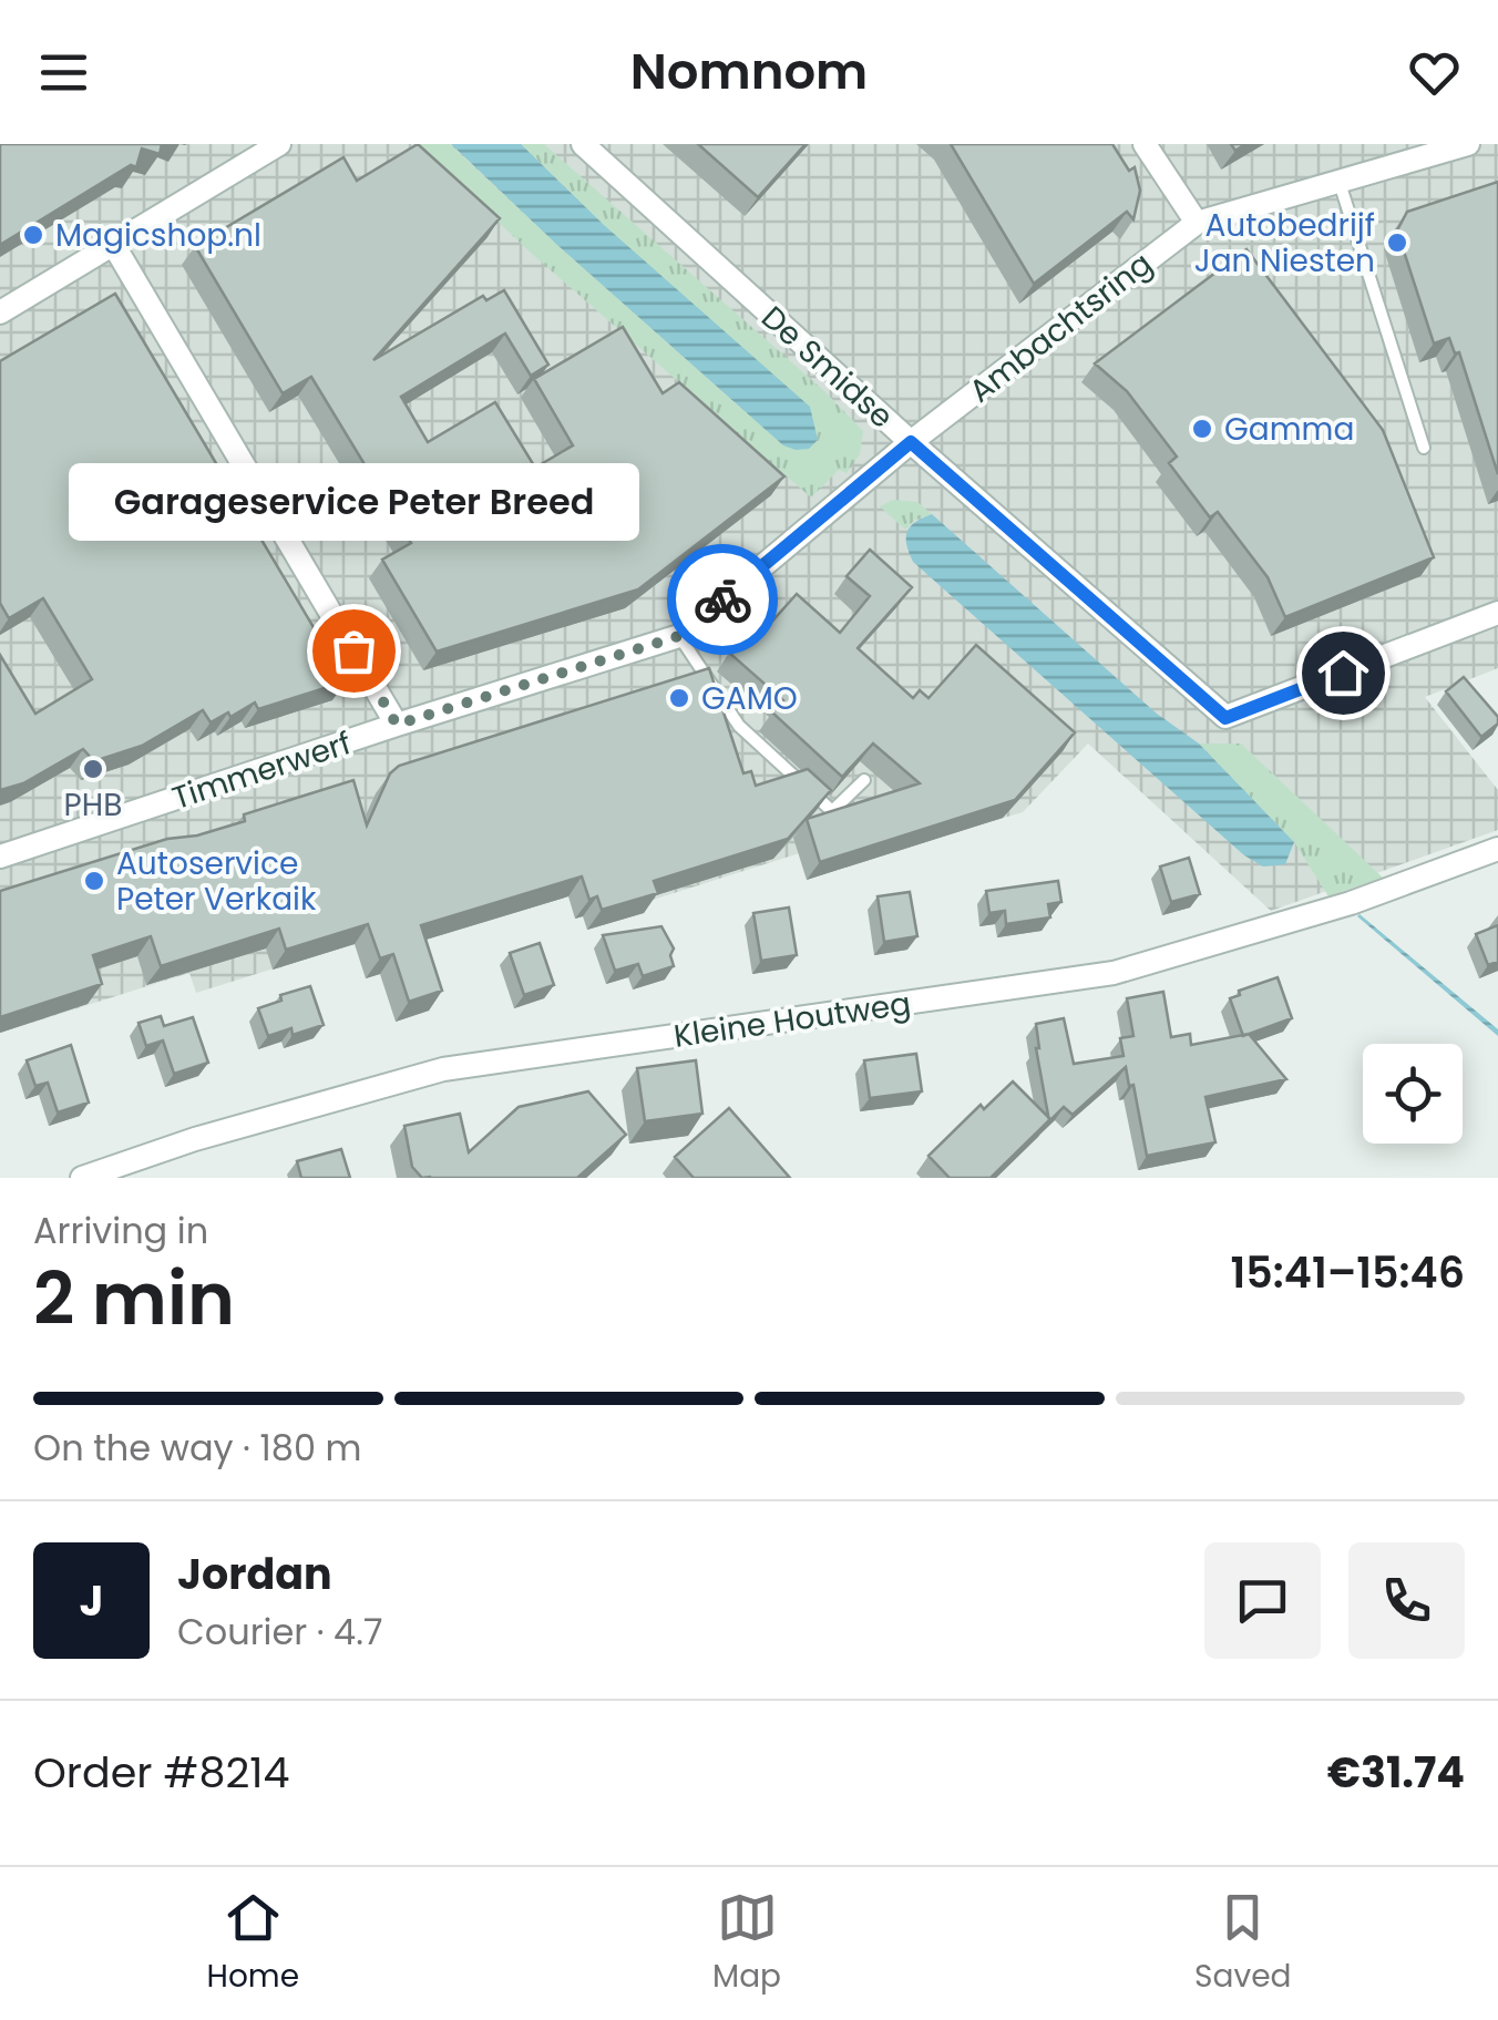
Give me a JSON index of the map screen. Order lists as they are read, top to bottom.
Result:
{
  "streets": {
    "street": [
      "Ambachtsring",
      "De Smidse",
      "Timmerwerf",
      "Kleine Houtweg"
    ]
  },
  "crossings": [
    ["Ambachtsring", "De Smidse"],
    ["Ambachtsring", "Timmerwerf"],
    ["De Smidse", "Timmerwerf"]
  ],
  "places": [
    "Magicshop.nl",
    "Autobedrijf Jan Niesten",
    "Gamma",
    "Garageservice Peter Breed",
    "GAMO",
    "PHB",
    "Autoservice Peter Verkaik"
  ],
  "page": {
    "header": "Nomnom",
    "bubble": "Garageservice Peter Breed",
    "heading": ["2 min", "Arriving in", "15:41–15:46"],
    "panel": [
      "Jordan",
      "Courier · 4.7",
      "Order #8214",
      "€31.74"
    ],
    "bar": "On the way · 180 m",
    "round": "J",
    "tabs": ["Home", "Map", "Saved"]
  }
}
